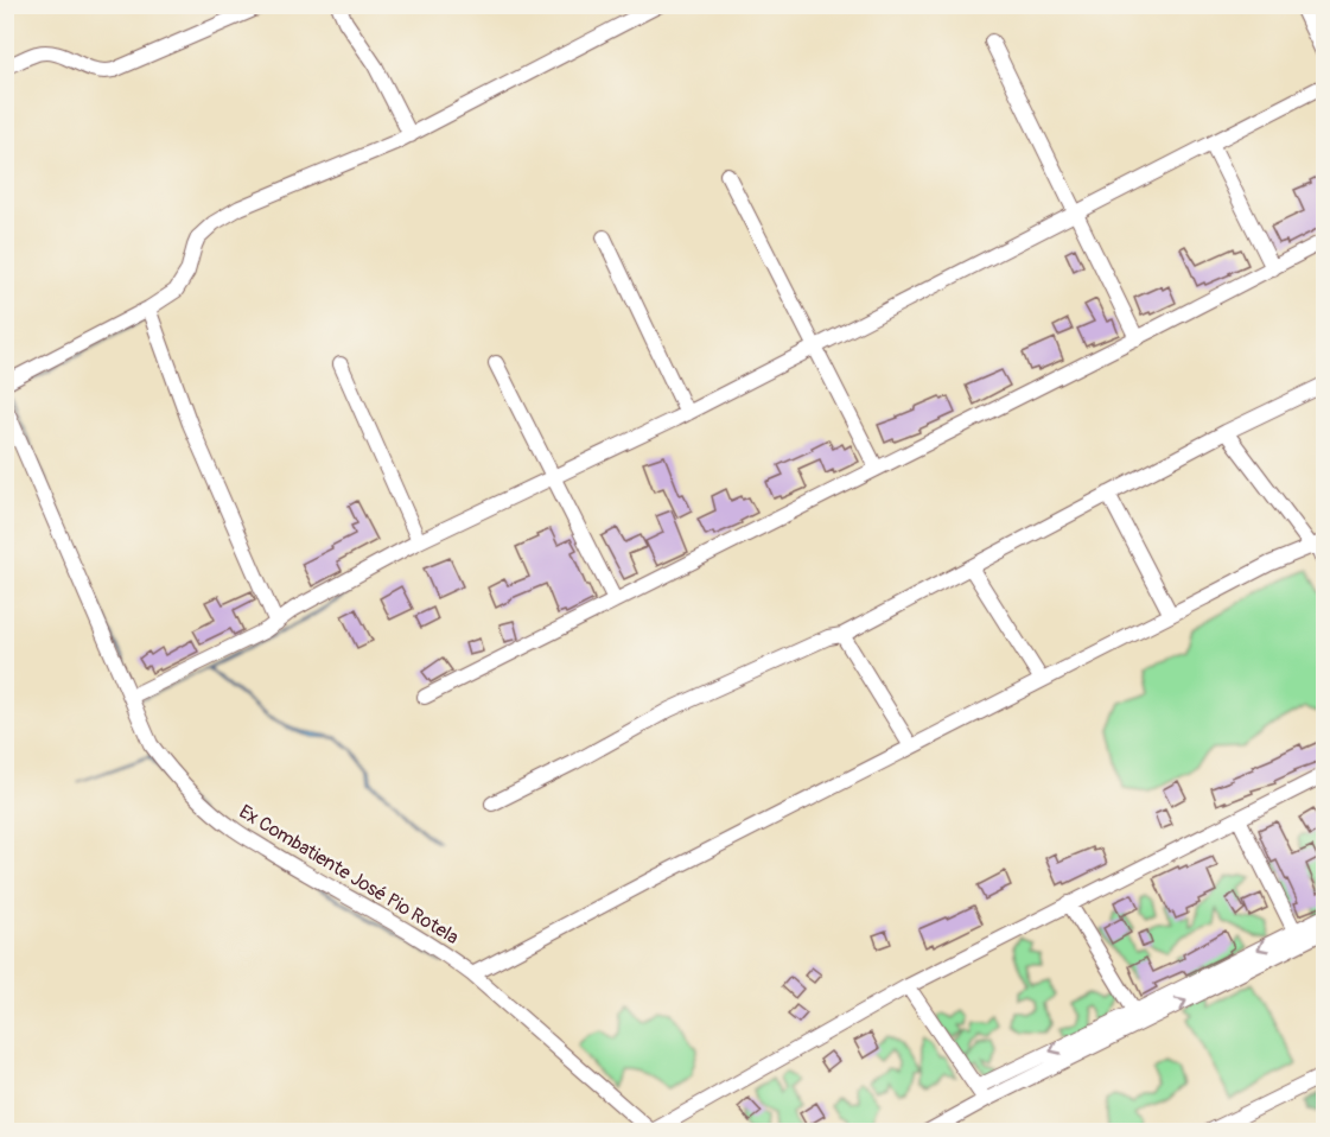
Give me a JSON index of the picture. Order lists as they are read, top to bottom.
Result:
{
  "streets": {
    "street": ["Ex Combatiente José Pio Rotela"]
  }
}
